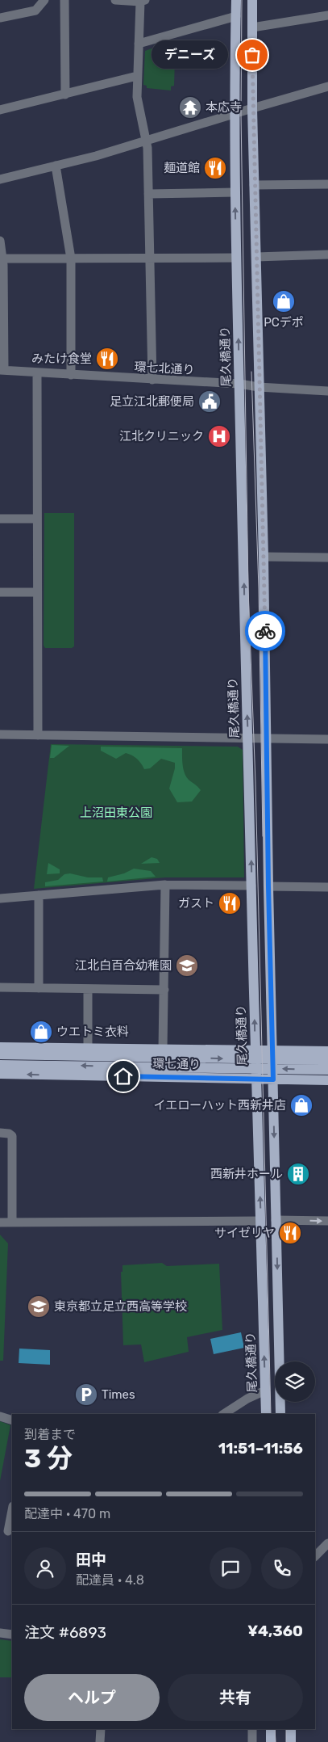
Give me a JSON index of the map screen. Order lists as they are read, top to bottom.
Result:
{
  "streets": {
    "main road": ["尾久橋通り", "環七通り"],
    "street": ["環七北通り"]
  },
  "crossings": [
    ["尾久橋通り", "環七北通り"],
    ["尾久橋通り", "環七通り"]
  ],
  "parks": ["上沼田東公園"],
  "places": {
    "other": ["デニーズ"],
    "temple": ["本応寺"],
    "restaurant": [
      "麺道館",
      "みたけ食堂",
      "ガスト",
      "サイゼリヤ"
    ],
    "shop": ["PCデポ", "ウエトミ衣料", "イエローハット西新井店"],
    "public building": ["足立江北郵便局"],
    "hospital": ["江北クリニック"],
    "school or university": ["江北白百合幼稚園", "東京都立足立西高等学校"],
    "building": ["西新井ホール"],
    "parking": ["Times"]
  },
  "page": {
    "bubble": "デニーズ",
    "heading": ["3 分", "到着まで", "11:51–11:56"],
    "panel": [
      "田中",
      "配達員 · 4.8",
      "注文 #6893",
      "¥4,360"
    ],
    "bar": "配達中 · 470 m",
    "buttons": ["ヘルプ", "共有"]
  }
}
